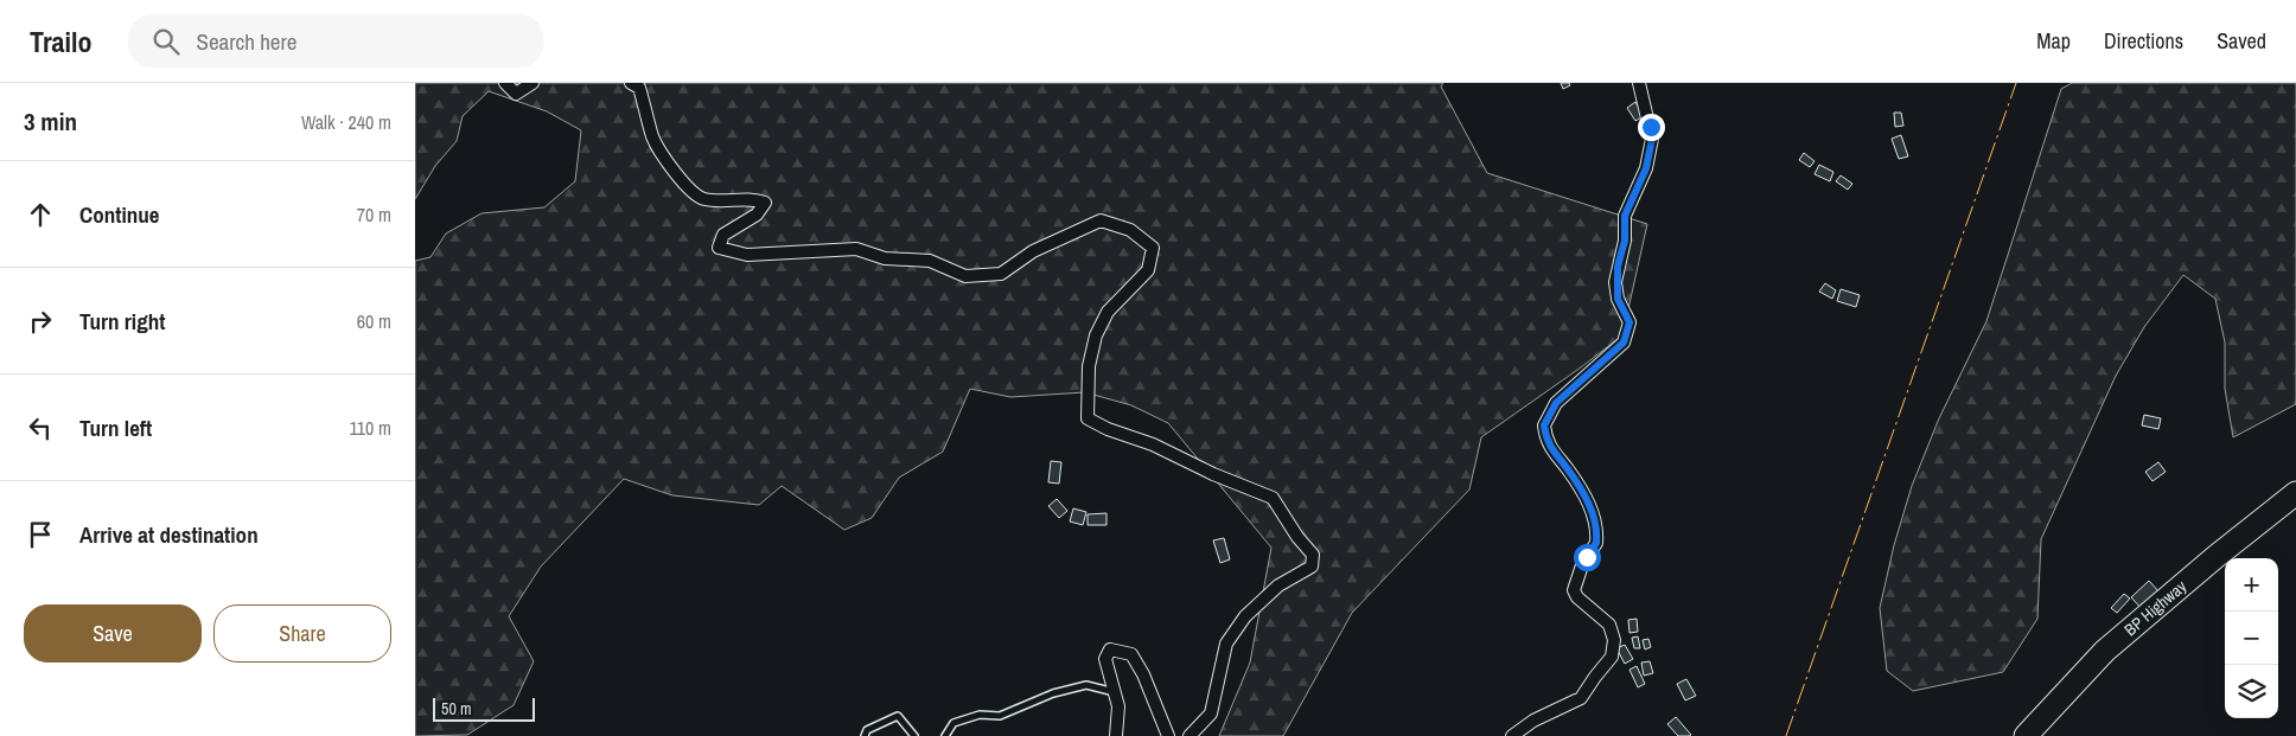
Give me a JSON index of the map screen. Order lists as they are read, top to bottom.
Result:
{
  "streets": {
    "highway": ["BP Highway"]
  },
  "scale_bar": "50 m",
  "page": {
    "header": "Trailo",
    "search": "Search here",
    "nav": ["Map", "Directions", "Saved"],
    "heading": ["3 min", "Walk · 240 m"],
    "list": [
      ["Continue", "70 m"],
      ["Turn right", "60 m"],
      ["Turn left", "110 m"],
      "Arrive at destination"
    ],
    "map_buttons": ["+", "−"],
    "buttons": ["Save", "Share"],
    "scale": "50 m"
  }
}
